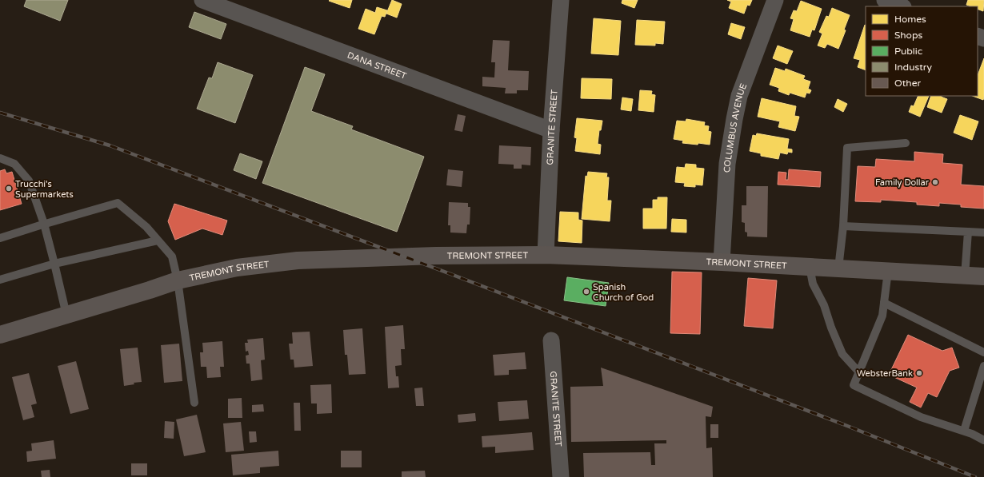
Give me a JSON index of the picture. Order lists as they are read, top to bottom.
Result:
{
  "streets": {
    "main road": ["TREMONT STREET"],
    "street": ["DANA STREET", "GRANITE STREET", "COLUMBUS AVENUE"]
  },
  "crossings": [
    ["DANA STREET", "GRANITE STREET"],
    ["GRANITE STREET", "TREMONT STREET"],
    ["COLUMBUS AVENUE", "TREMONT STREET"]
  ],
  "places": [
    "Family Dollar",
    "Trucchi's Supermarkets",
    "Spanish Church of God",
    "WebsterBank"
  ],
  "legend": [
    "Homes",
    "Shops",
    "Public",
    "Industry",
    "Other"
  ]
}
